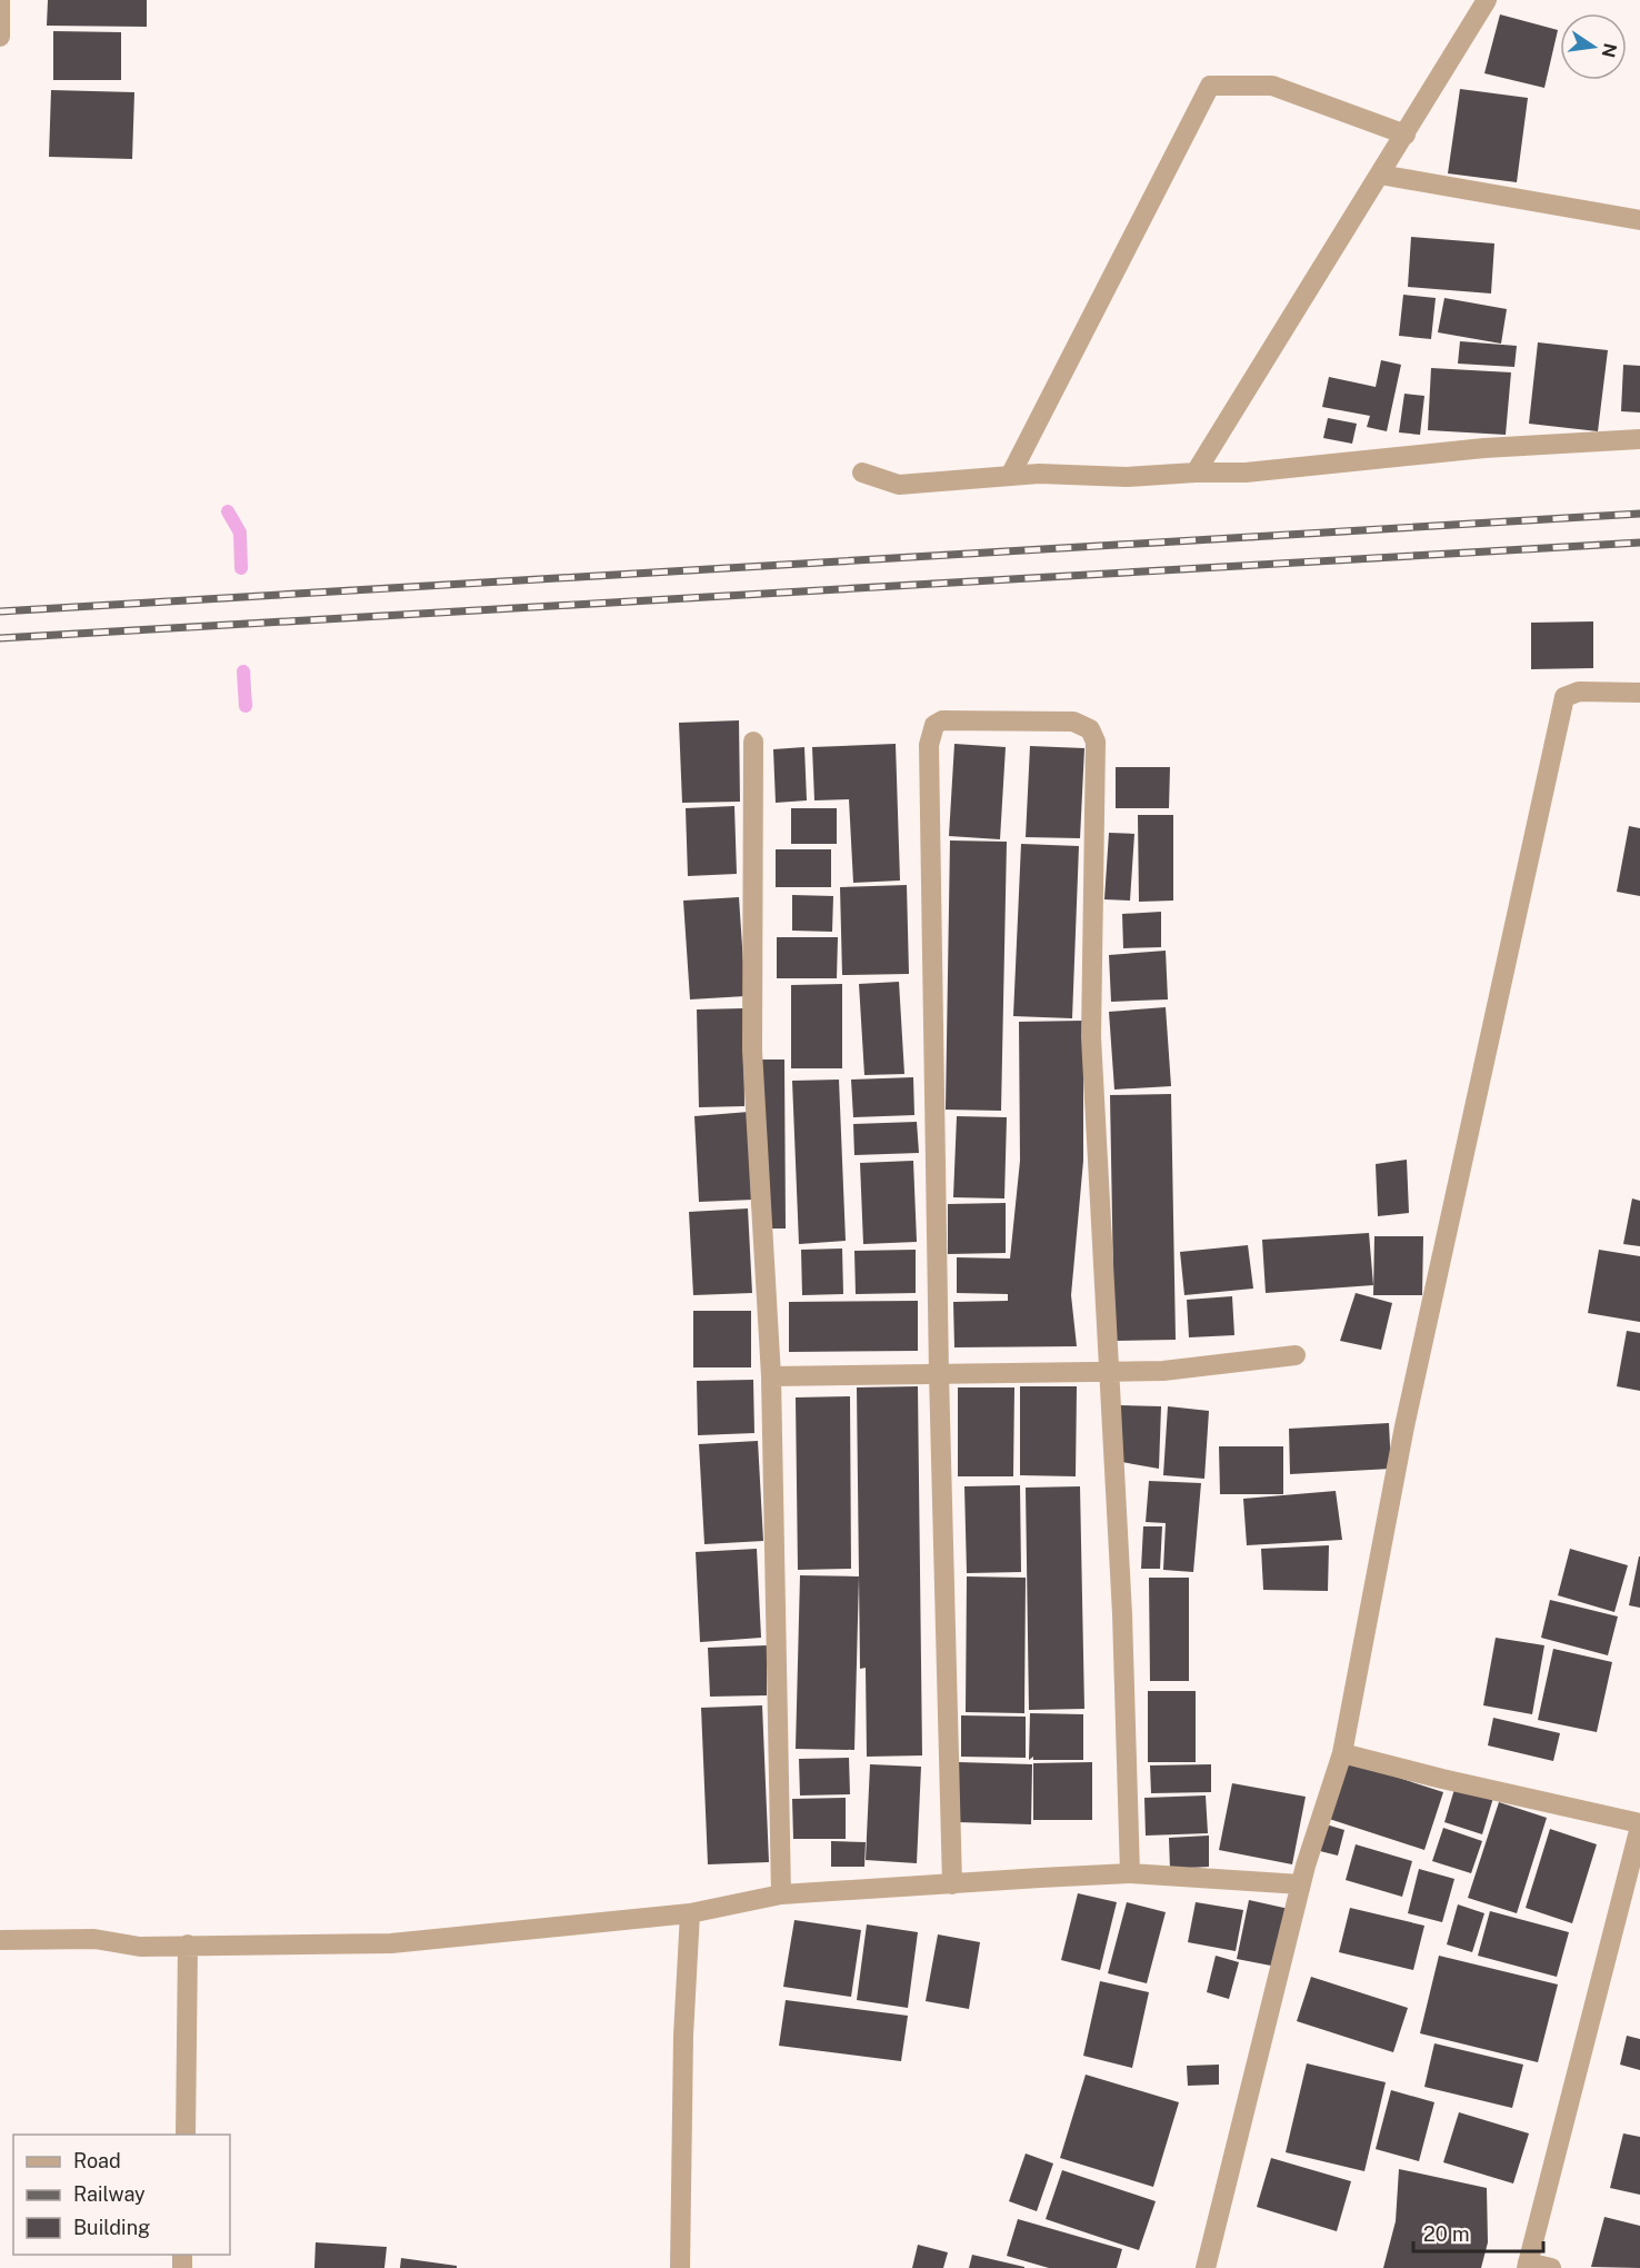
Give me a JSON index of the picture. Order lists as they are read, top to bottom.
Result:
{
  "legend": ["Road", "Railway", "Building"],
  "scale_bar": "20 m",
  "north": "right"
}
